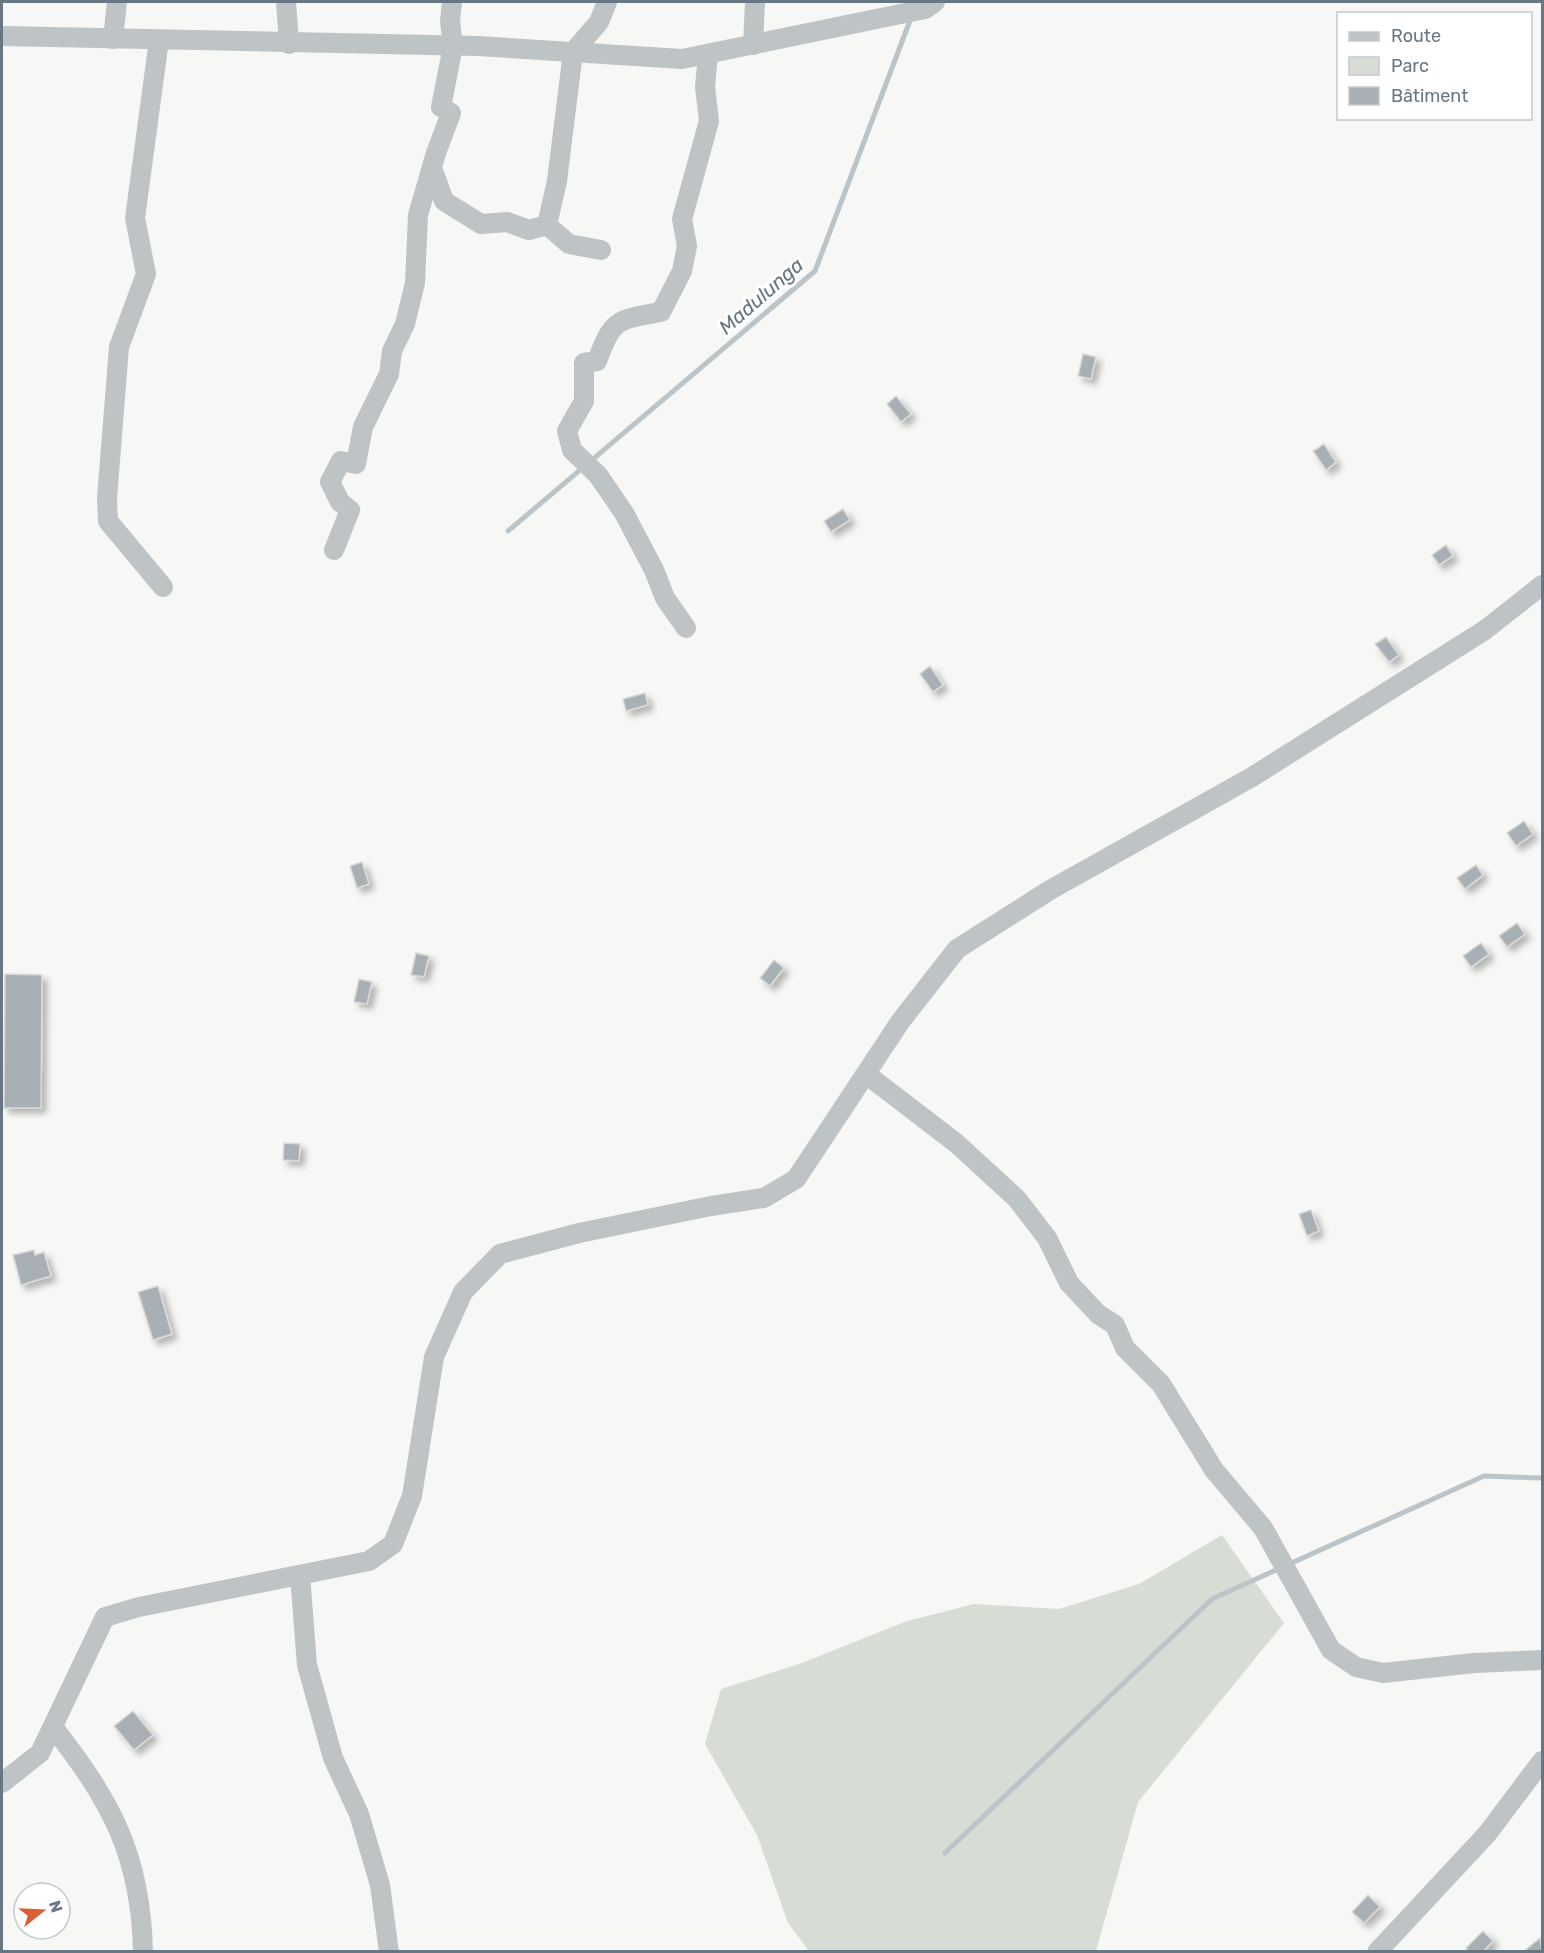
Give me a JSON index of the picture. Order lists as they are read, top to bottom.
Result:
{
  "water": ["Madulunga"],
  "legend": ["Route", "Parc", "Bâtiment"],
  "north": "right"
}
